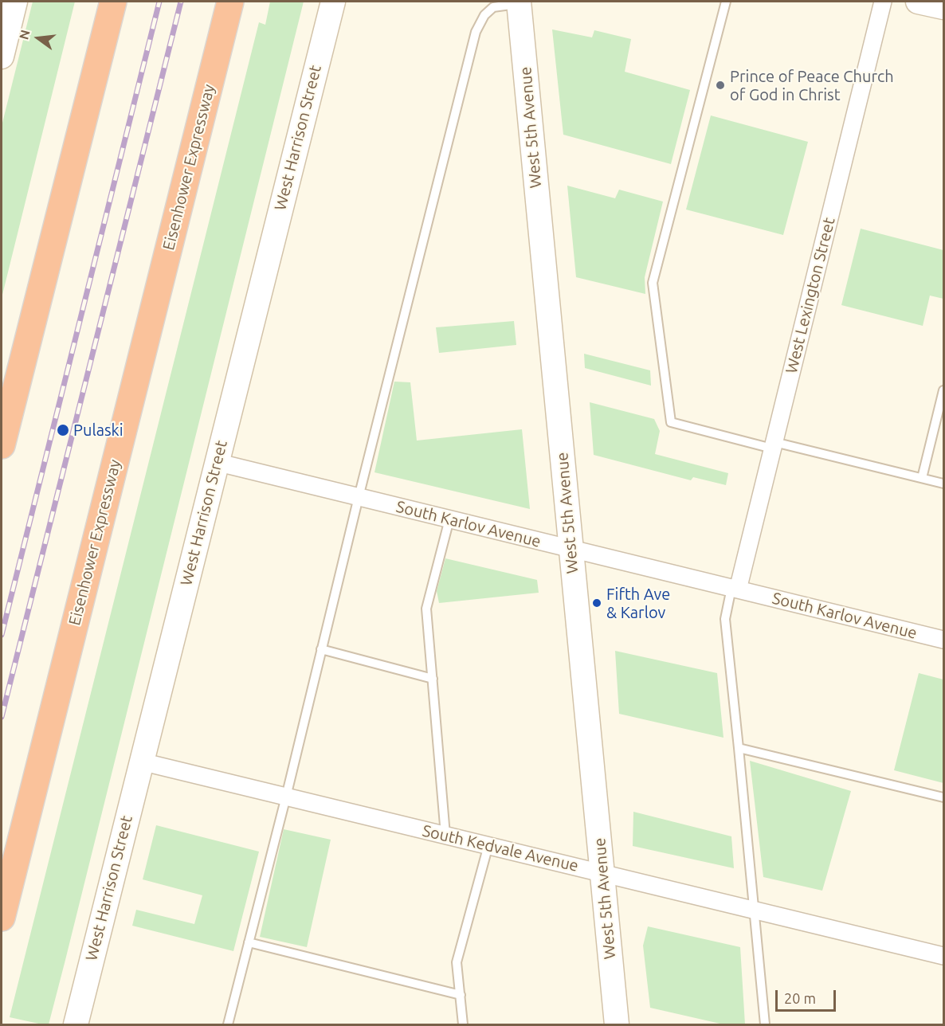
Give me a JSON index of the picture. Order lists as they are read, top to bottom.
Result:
{
  "streets": {
    "highway": ["Eisenhower Expressway"],
    "street": [
      "West 5th Avenue",
      "West Harrison Street",
      "West Lexington Street",
      "South Karlov Avenue",
      "South Kedvale Avenue"
    ]
  },
  "crossings": [
    ["West 5th Avenue", "South Karlov Avenue"],
    ["West 5th Avenue", "South Kedvale Avenue"],
    ["West Harrison Street", "South Karlov Avenue"],
    ["West Harrison Street", "South Kedvale Avenue"],
    ["West Lexington Street", "South Karlov Avenue"]
  ],
  "places": ["Prince of Peace Church of God in Christ", "Pulaski", "Fifth Ave & Karlov"],
  "scale_bar": "20 m",
  "north": "left"
}
